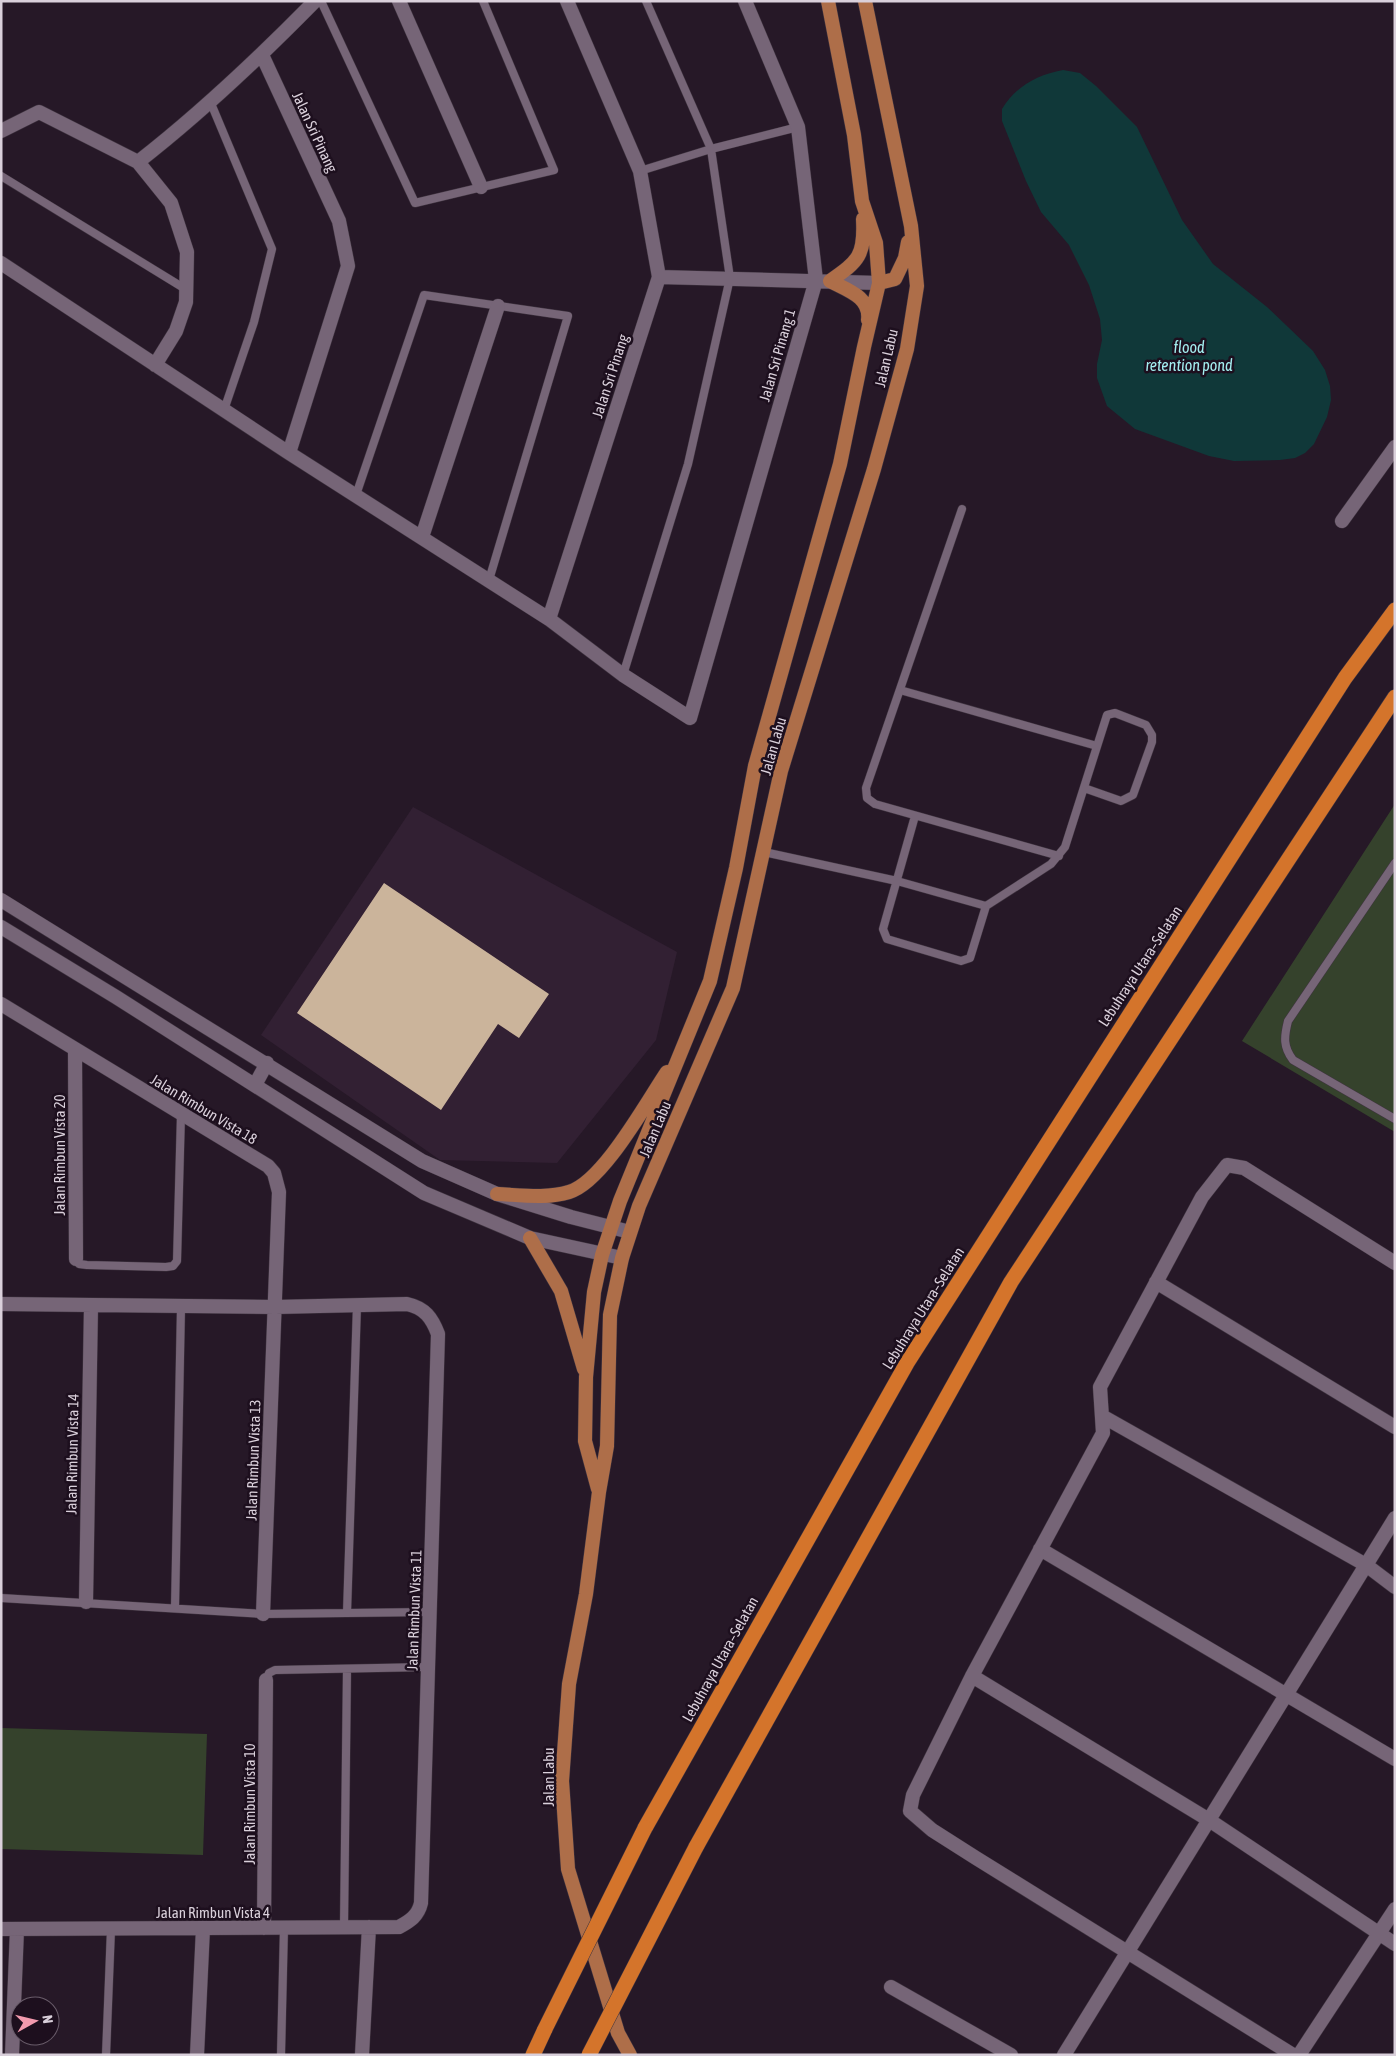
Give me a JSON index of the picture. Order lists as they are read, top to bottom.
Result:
{
  "streets": {
    "highway": ["Lebuhraya Utara–Selatan"],
    "main road": ["Jalan Labu"],
    "street": [
      "Jalan Sri Pinang",
      "Jalan Sri Pinang 1",
      "Jalan Rimbun Vista 18",
      "Jalan Rimbun Vista 20",
      "Jalan Rimbun Vista 14",
      "Jalan Rimbun Vista 13",
      "Jalan Rimbun Vista 11",
      "Jalan Rimbun Vista 10",
      "Jalan Rimbun Vista 4"
    ]
  },
  "crossings": [
    ["Jalan Rimbun Vista 18", "Jalan Rimbun Vista 20"],
    ["Jalan Rimbun Vista 18", "Jalan Rimbun Vista 13"],
    ["Jalan Rimbun Vista 11", "Jalan Rimbun Vista 4"],
    ["Jalan Rimbun Vista 10", "Jalan Rimbun Vista 4"]
  ],
  "water": ["flood retention pond"],
  "north": "right"
}
